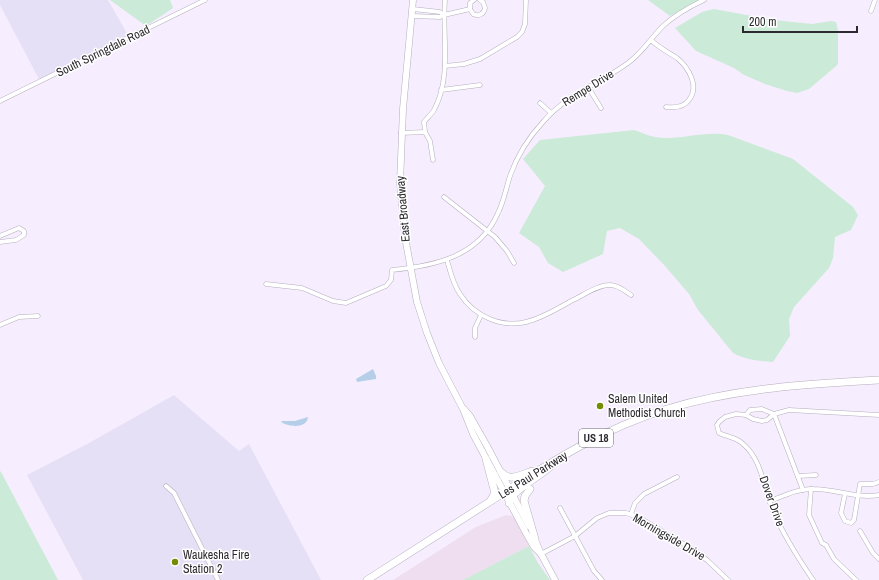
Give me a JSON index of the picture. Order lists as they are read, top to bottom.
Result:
{
  "streets": {
    "main road": ["East Broadway", "US 18", "Les Paul Parkway"],
    "street": [
      "South Springdale Road",
      "Rempe Drive",
      "Dover Drive",
      "Morningside Drive"
    ]
  },
  "crossings": [
    ["Rempe Drive", "East Broadway"],
    ["East Broadway", "Les Paul Parkway"],
    ["East Broadway", "Morningside Drive"]
  ],
  "places": ["Salem United Methodist Church", "Waukesha Fire Station 2"],
  "scale_bar": "200 m"
}
